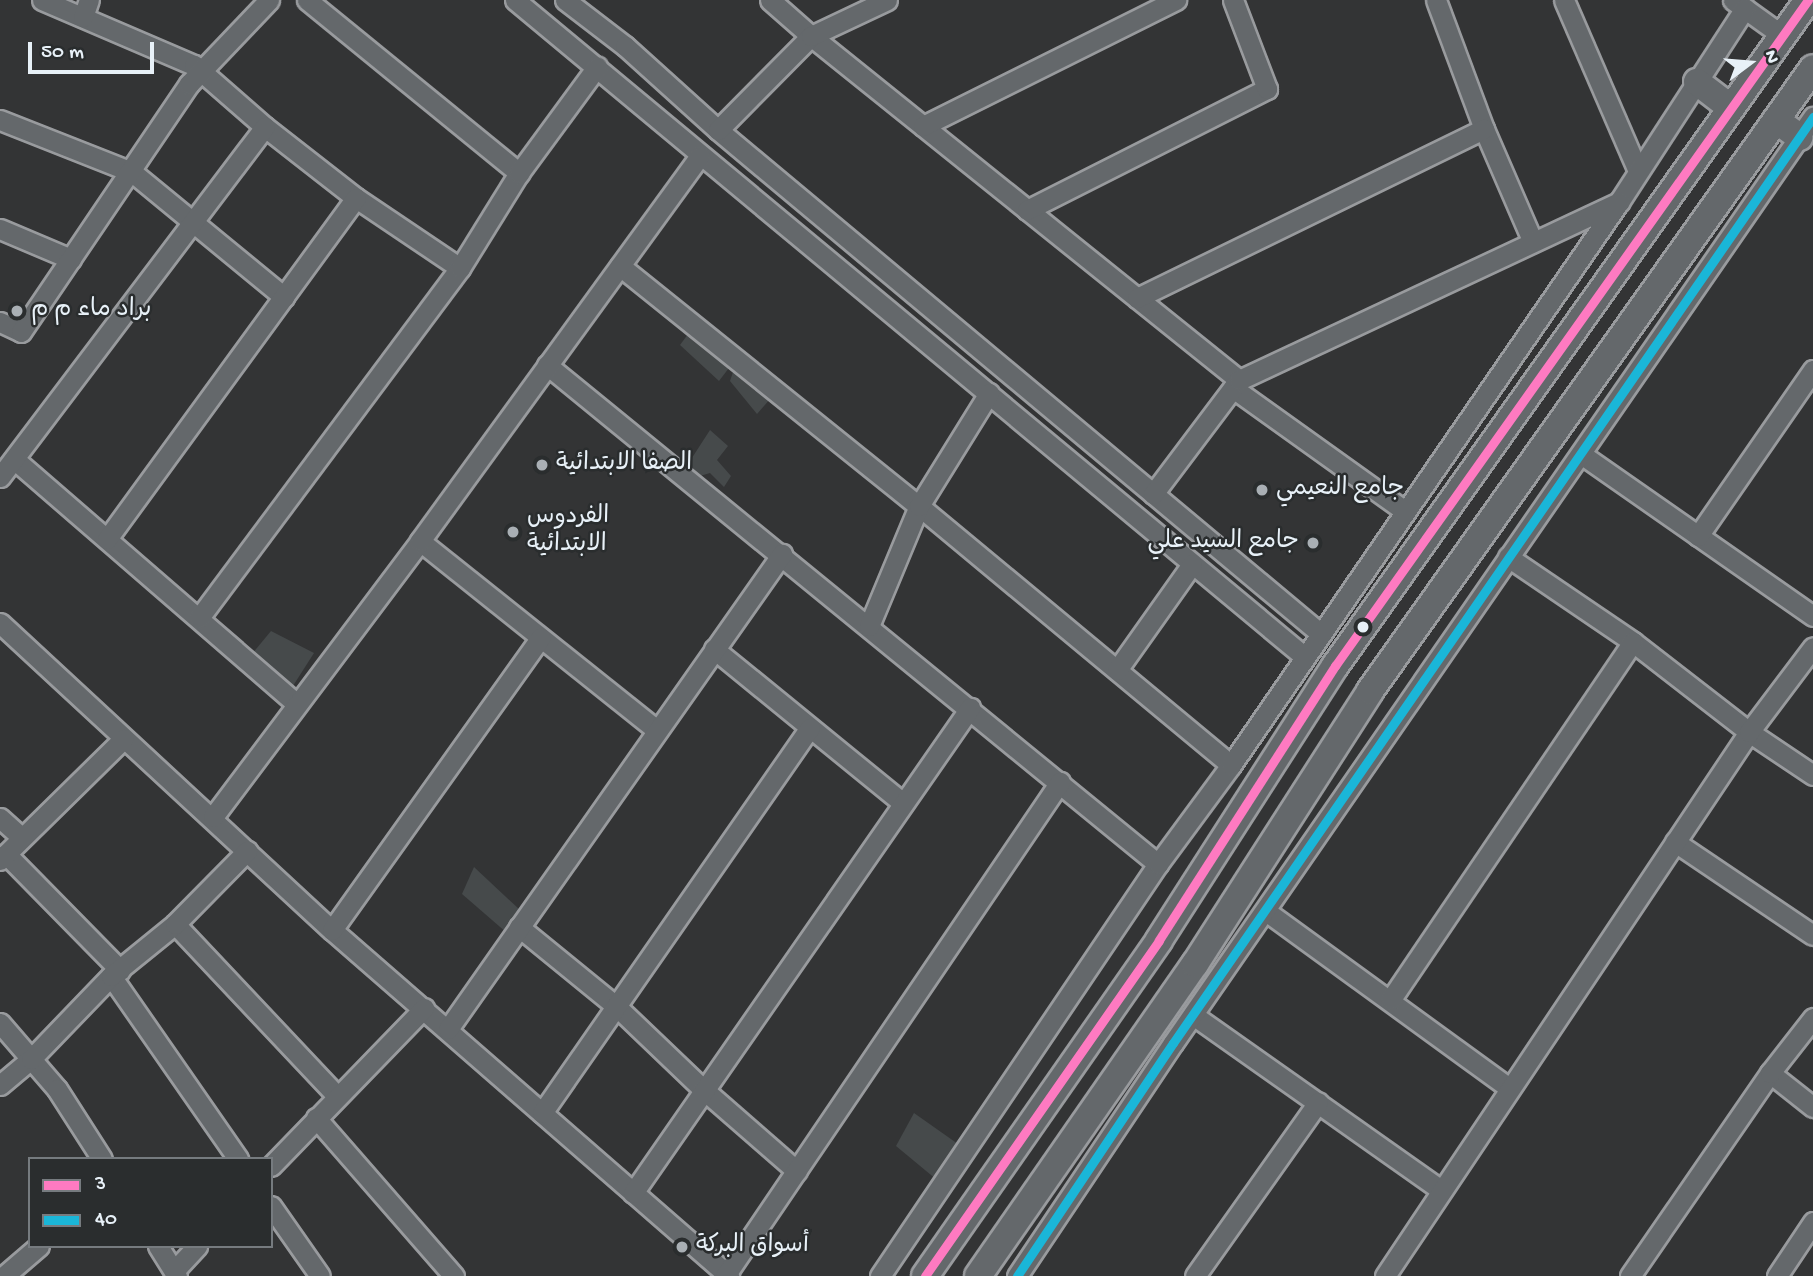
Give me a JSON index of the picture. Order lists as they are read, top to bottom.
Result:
{
  "places": [
    "براد ماء م م",
    "الصفا الابتدائية",
    "جامع النعيمي",
    "الفردوس الابتدائية",
    "جامع السيد علي",
    "أسواق البركة"
  ],
  "lines": ["transit line 3", "transit line 40"],
  "legend": ["3", "40"],
  "scale_bar": "50 m",
  "north": "right"
}
